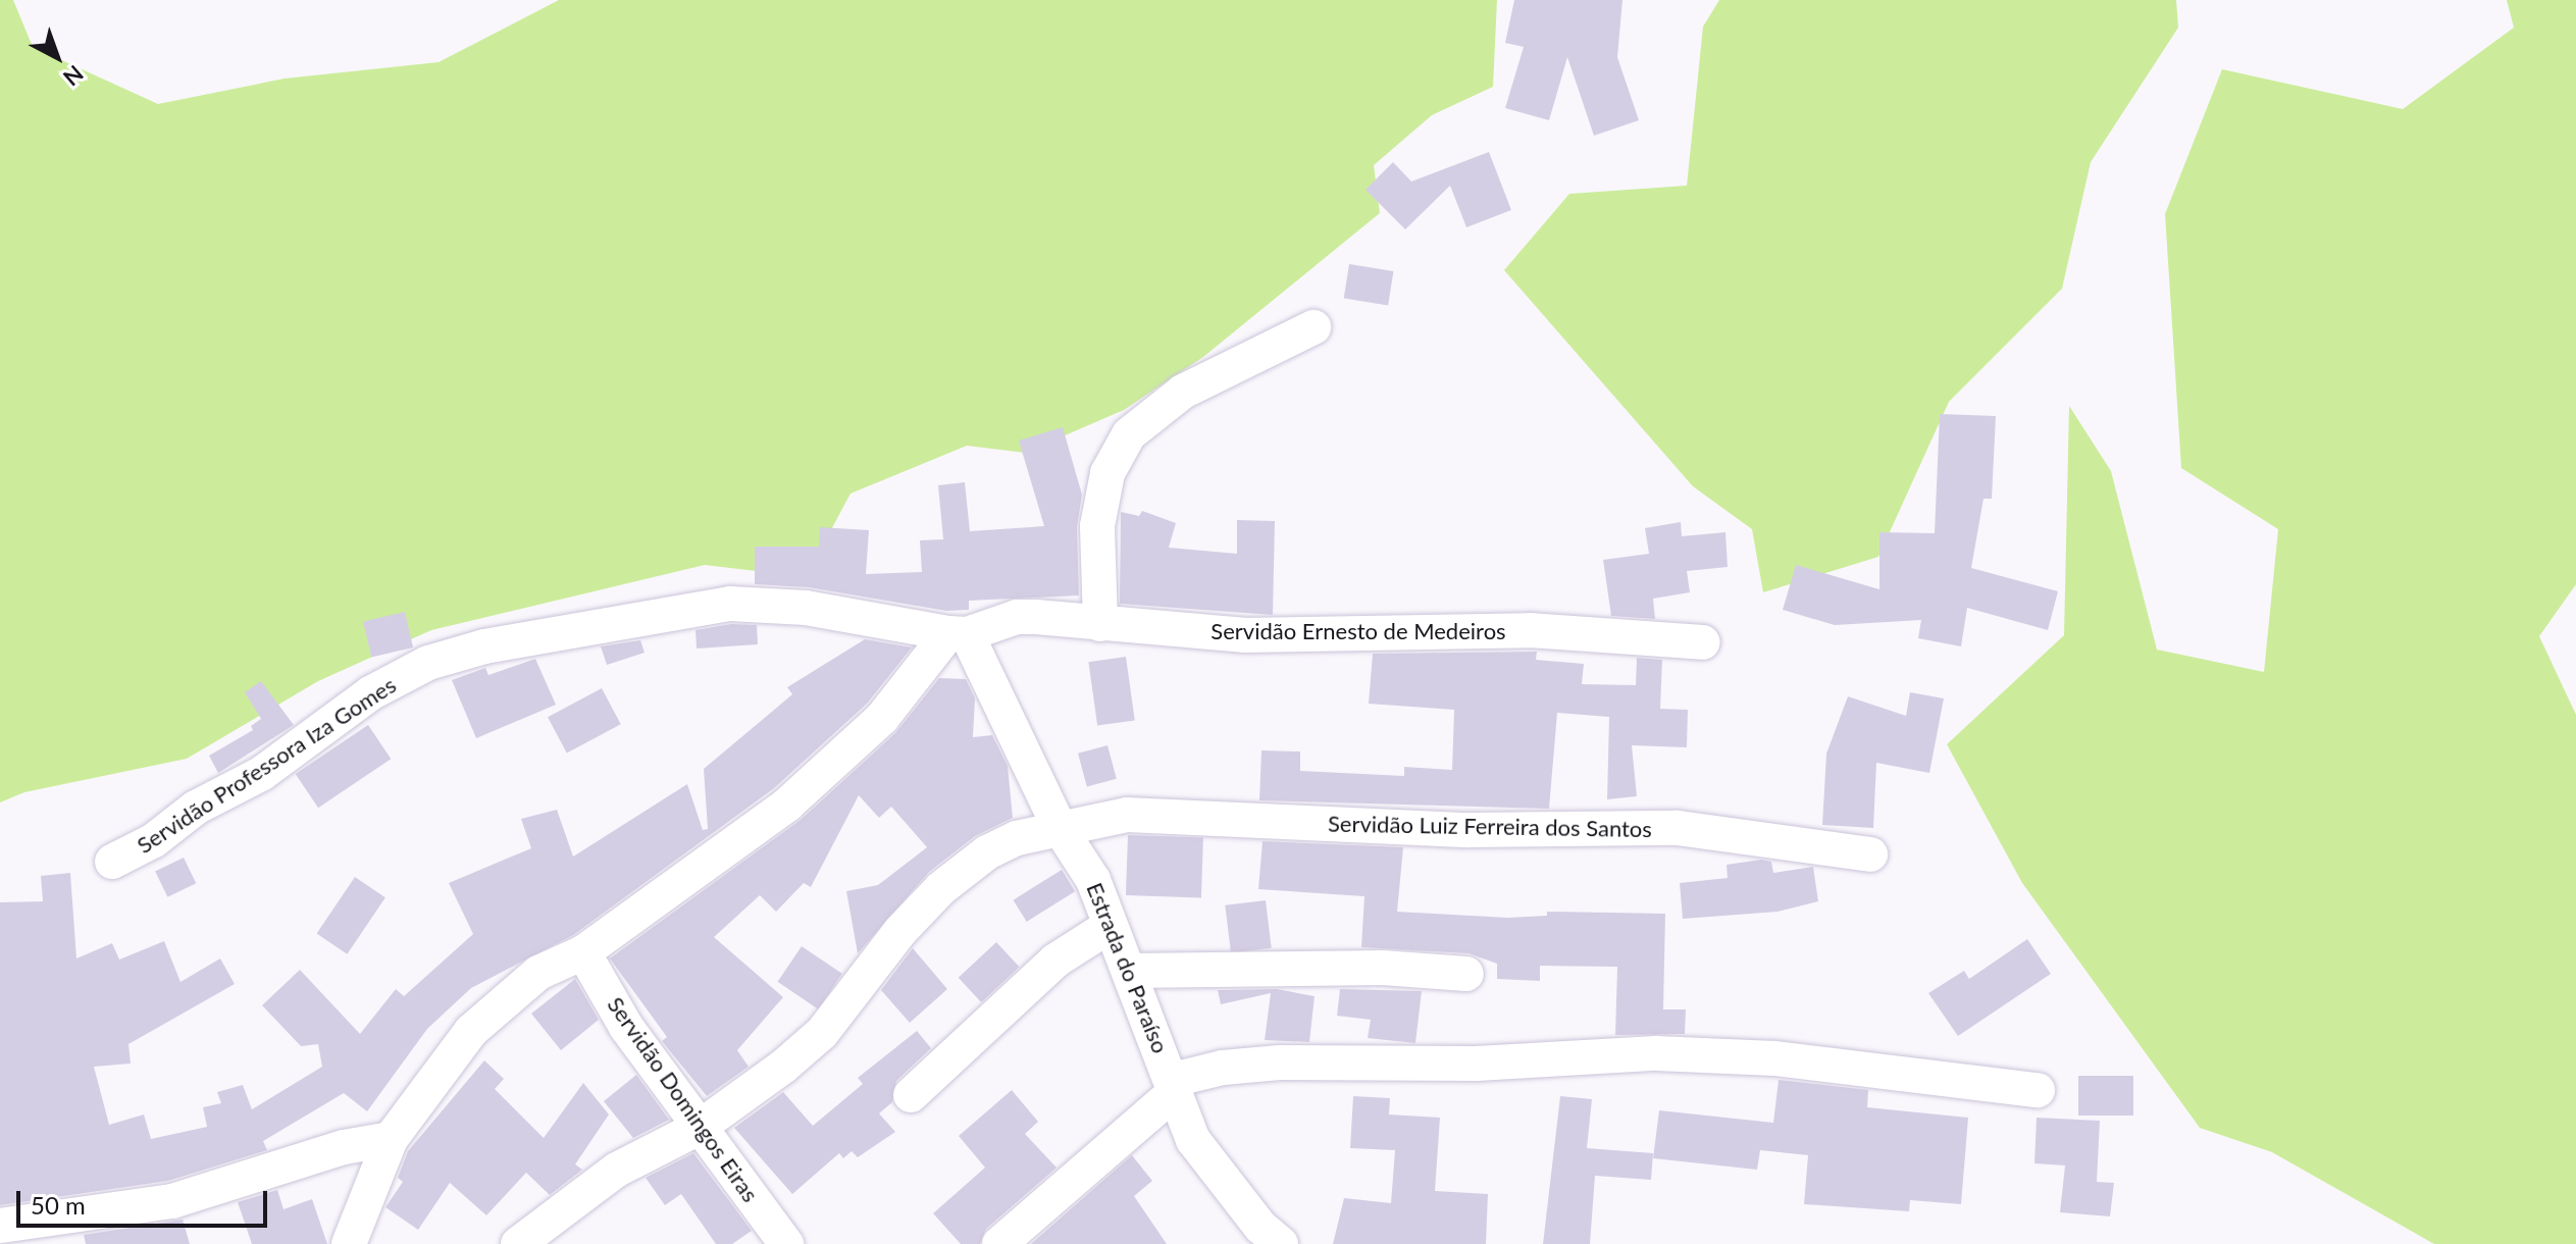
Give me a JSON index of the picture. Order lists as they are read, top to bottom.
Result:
{
  "streets": {
    "street": [
      "Servidão Ernesto de Medeiros",
      "Servidão Professora Iza Gomes",
      "Servidão Luiz Ferreira dos Santos",
      "Estrada do Paraíso",
      "Servidão Domingos Eiras"
    ]
  },
  "crossings": [
    ["Servidão Ernesto de Medeiros", "Servidão Professora Iza Gomes"],
    ["Servidão Ernesto de Medeiros", "Estrada do Paraíso"],
    ["Servidão Professora Iza Gomes", "Estrada do Paraíso"],
    ["Servidão Luiz Ferreira dos Santos", "Estrada do Paraíso"],
    ["Servidão Luiz Ferreira dos Santos", "Servidão Domingos Eiras"]
  ],
  "scale_bar": "50 m",
  "north": "bottom right"
}
